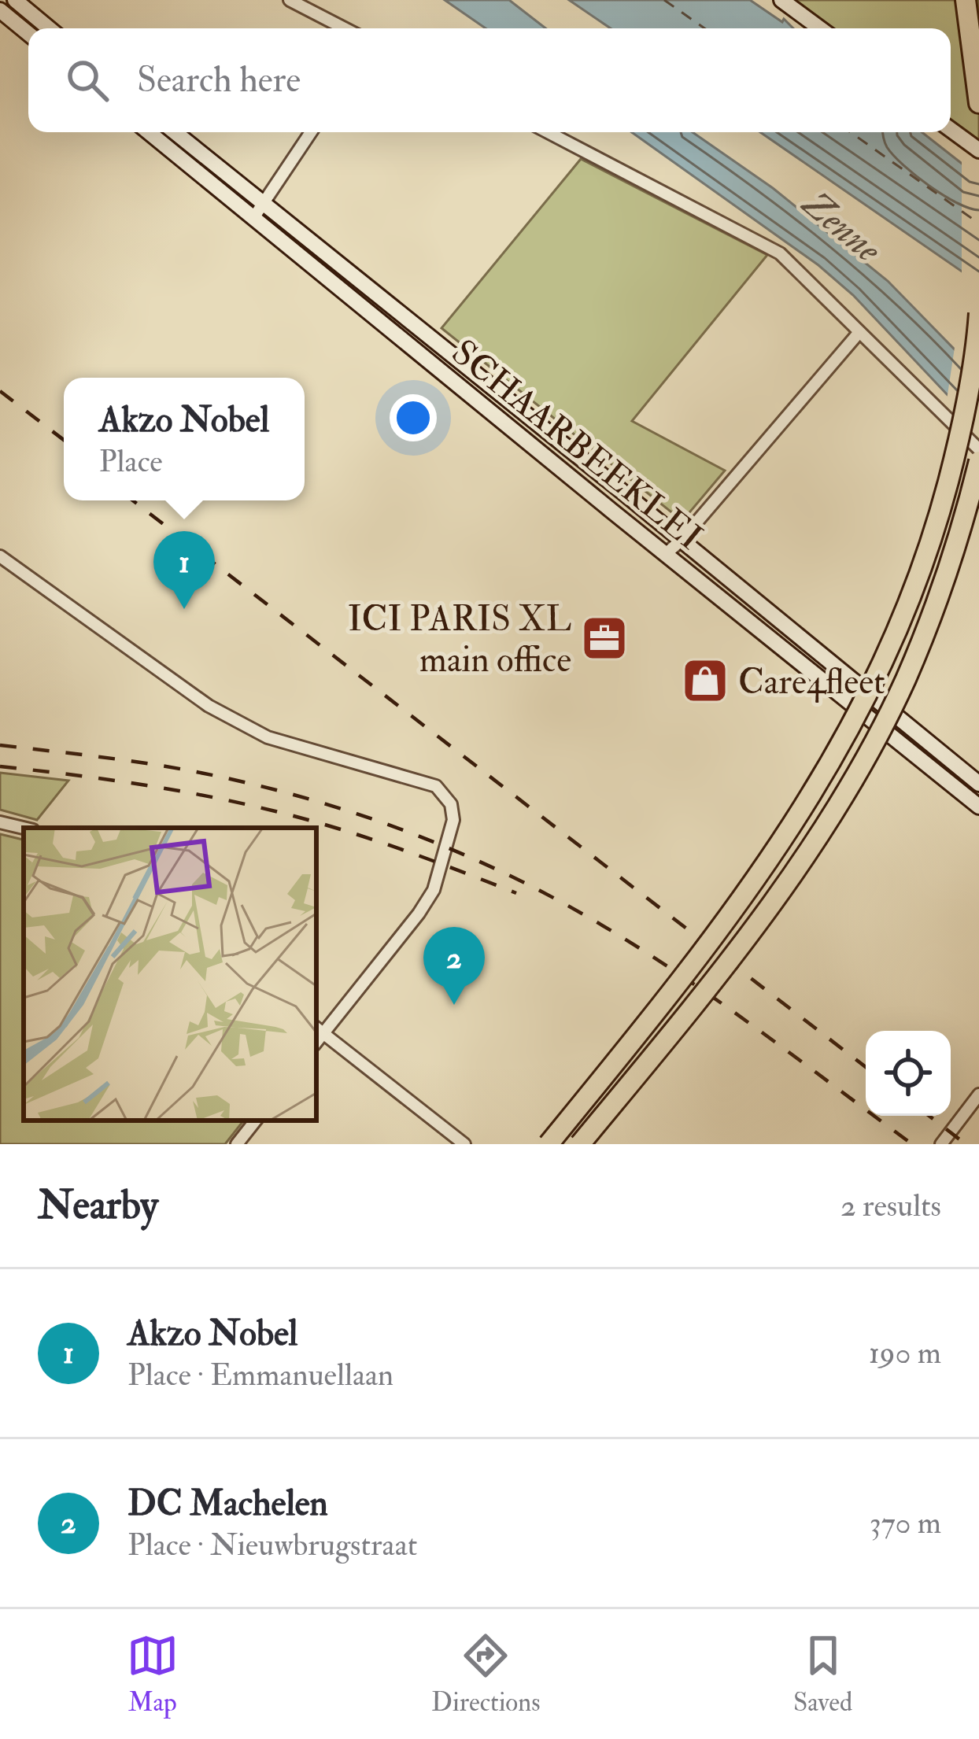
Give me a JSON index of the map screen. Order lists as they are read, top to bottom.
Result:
{
  "streets": {
    "main road": ["SCHAARBEEKLEI"]
  },
  "water": ["Zenne"],
  "places": {
    "office": ["ICI PARIS XL main office"],
    "shop": ["Care4fleet"]
  },
  "page": {
    "search": "Search here",
    "popup": ["Akzo Nobel", "Place"],
    "pins": ["1", "2"],
    "heading": ["Nearby", "2 results"],
    "list": [
      {
        "mark": "1",
        "name": "Akzo Nobel",
        "note": "Place · Emmanuellaan",
        "value": "190 m"
      },
      {
        "mark": "2",
        "name": "DC Machelen",
        "note": "Place · Nieuwbrugstraat",
        "value": "370 m"
      }
    ],
    "nav": ["Map", "Directions", "Saved"]
  }
}
